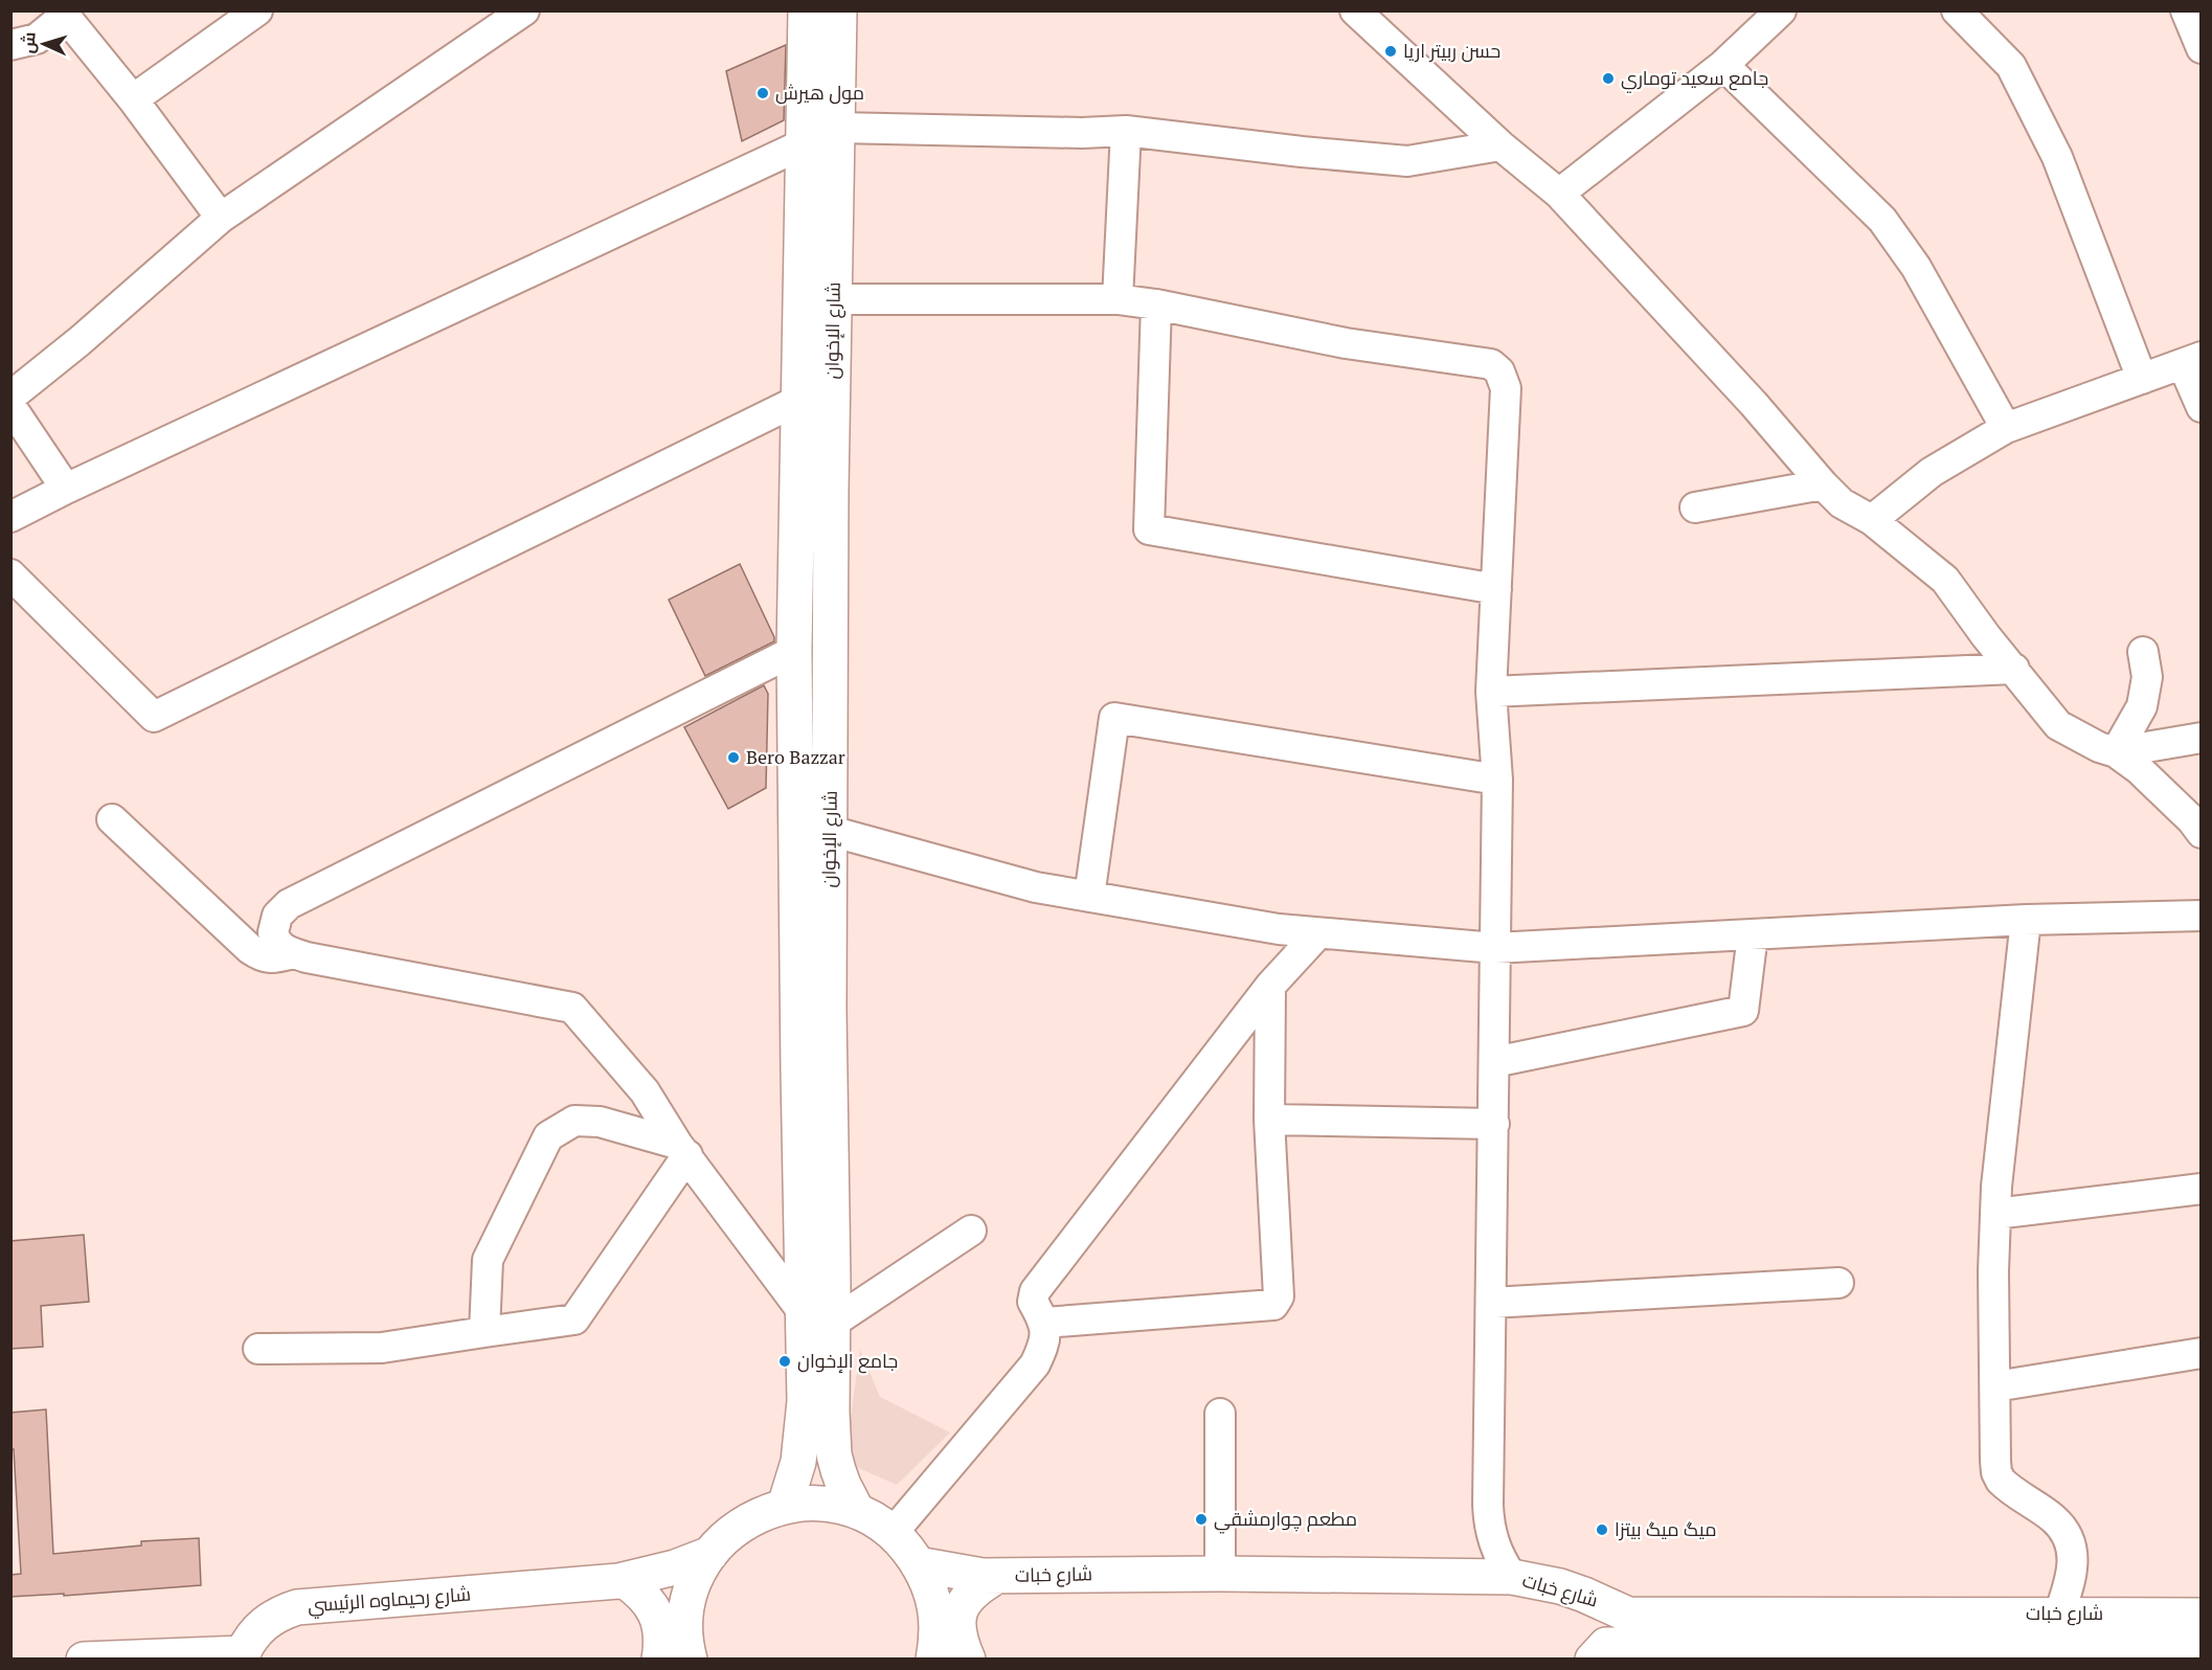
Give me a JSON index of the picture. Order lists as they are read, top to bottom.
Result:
{
  "streets": {
    "main road": ["شارع الإخوان", "شارع خبات", "شارع رحيماوه الرئيسي"]
  },
  "places": [
    "حسن ربيتر اريا",
    "جامع سعيد توماري",
    "مول هيرش",
    "Bero Bazzar",
    "جامع الإخوان",
    "مطعم چوارمشقي",
    "ميگ ميگ بيتزا"
  ],
  "north": "left"
}
